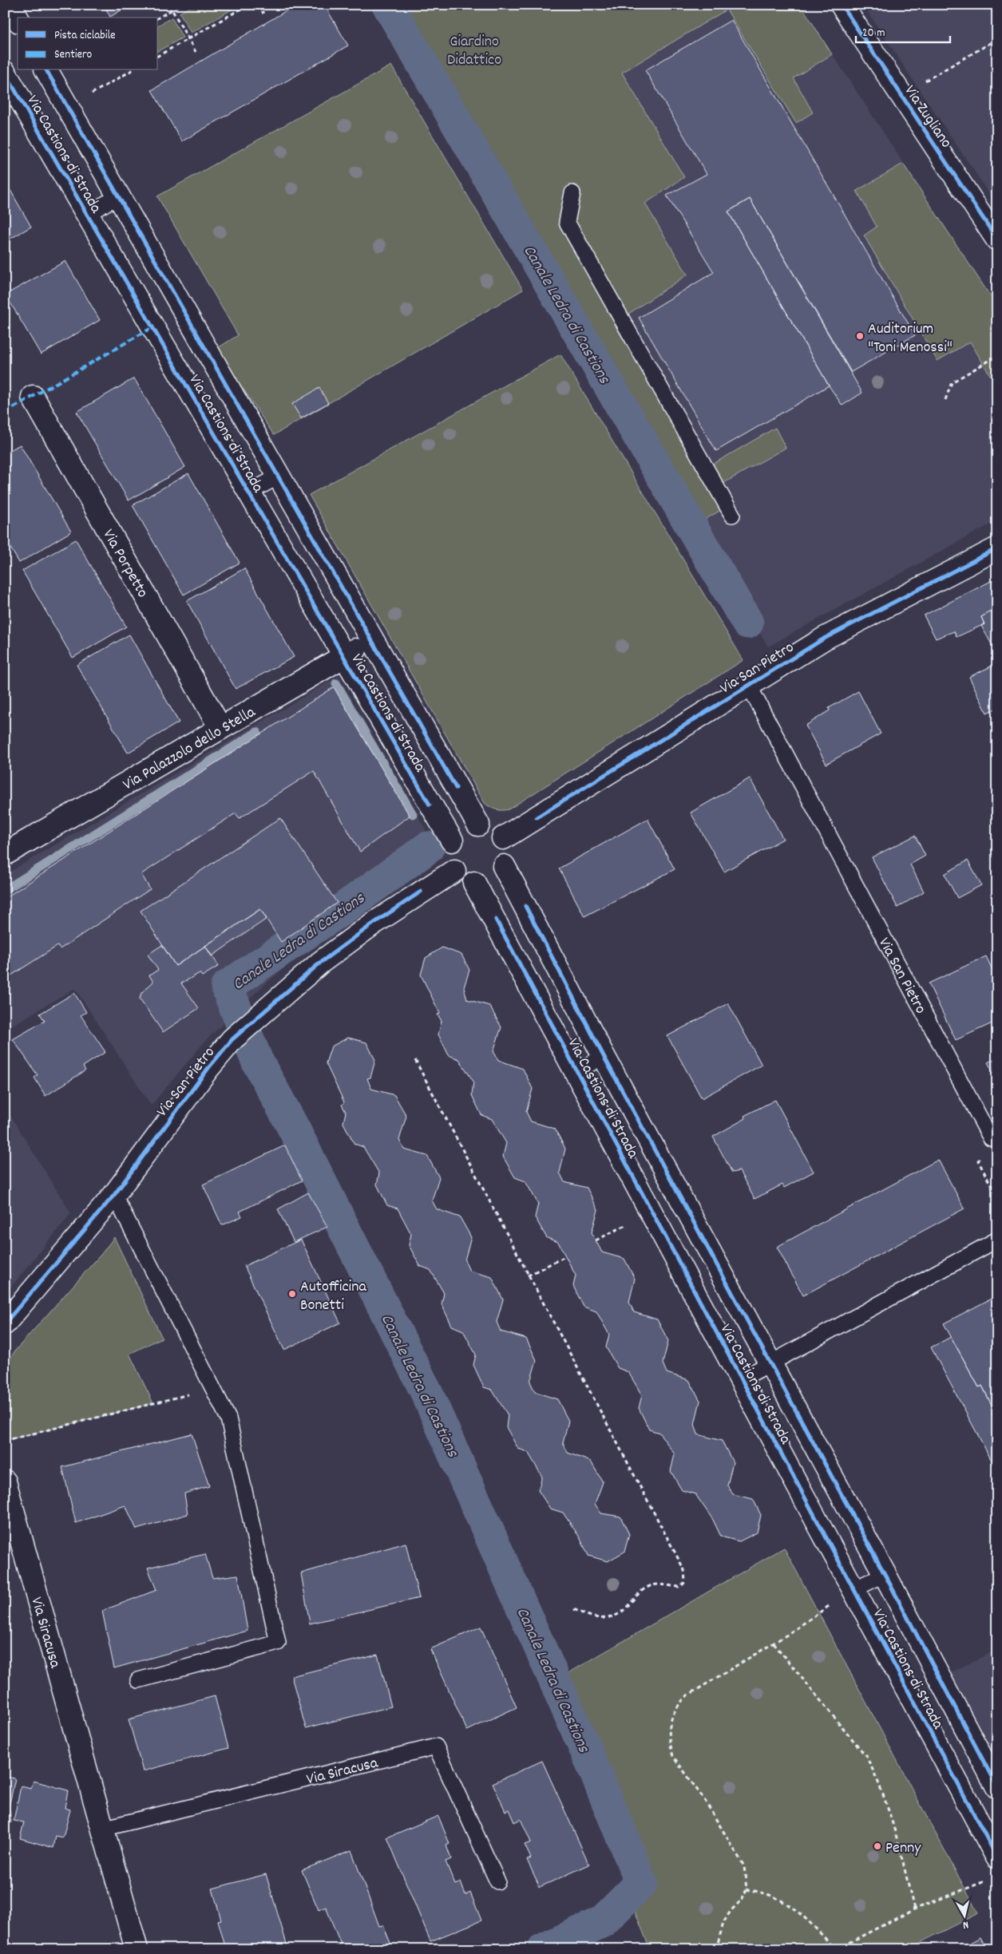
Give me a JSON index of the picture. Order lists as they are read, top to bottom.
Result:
{
  "streets": {
    "street": [
      "Via Zugliano",
      "Via Castions di Strada",
      "Via Porpetto",
      "Via San Pietro",
      "Via Palazzolo dello Stella",
      "Via Siracusa"
    ]
  },
  "crossings": [
    ["Via Castions di Strada", "Via San Pietro"],
    ["Via Castions di Strada", "Via Palazzolo dello Stella"],
    ["Via Porpetto", "Via Palazzolo dello Stella"]
  ],
  "water": ["Canale Ledra di Castions"],
  "parks": ["Giardino Didattico"],
  "places": ["Auditorium \"Toni Menossi\"", "Autofficina Bonetti", "Penny"],
  "legend": ["Pista ciclabile", "Sentiero"],
  "scale_bar": "20 m",
  "north": "bottom"
}
